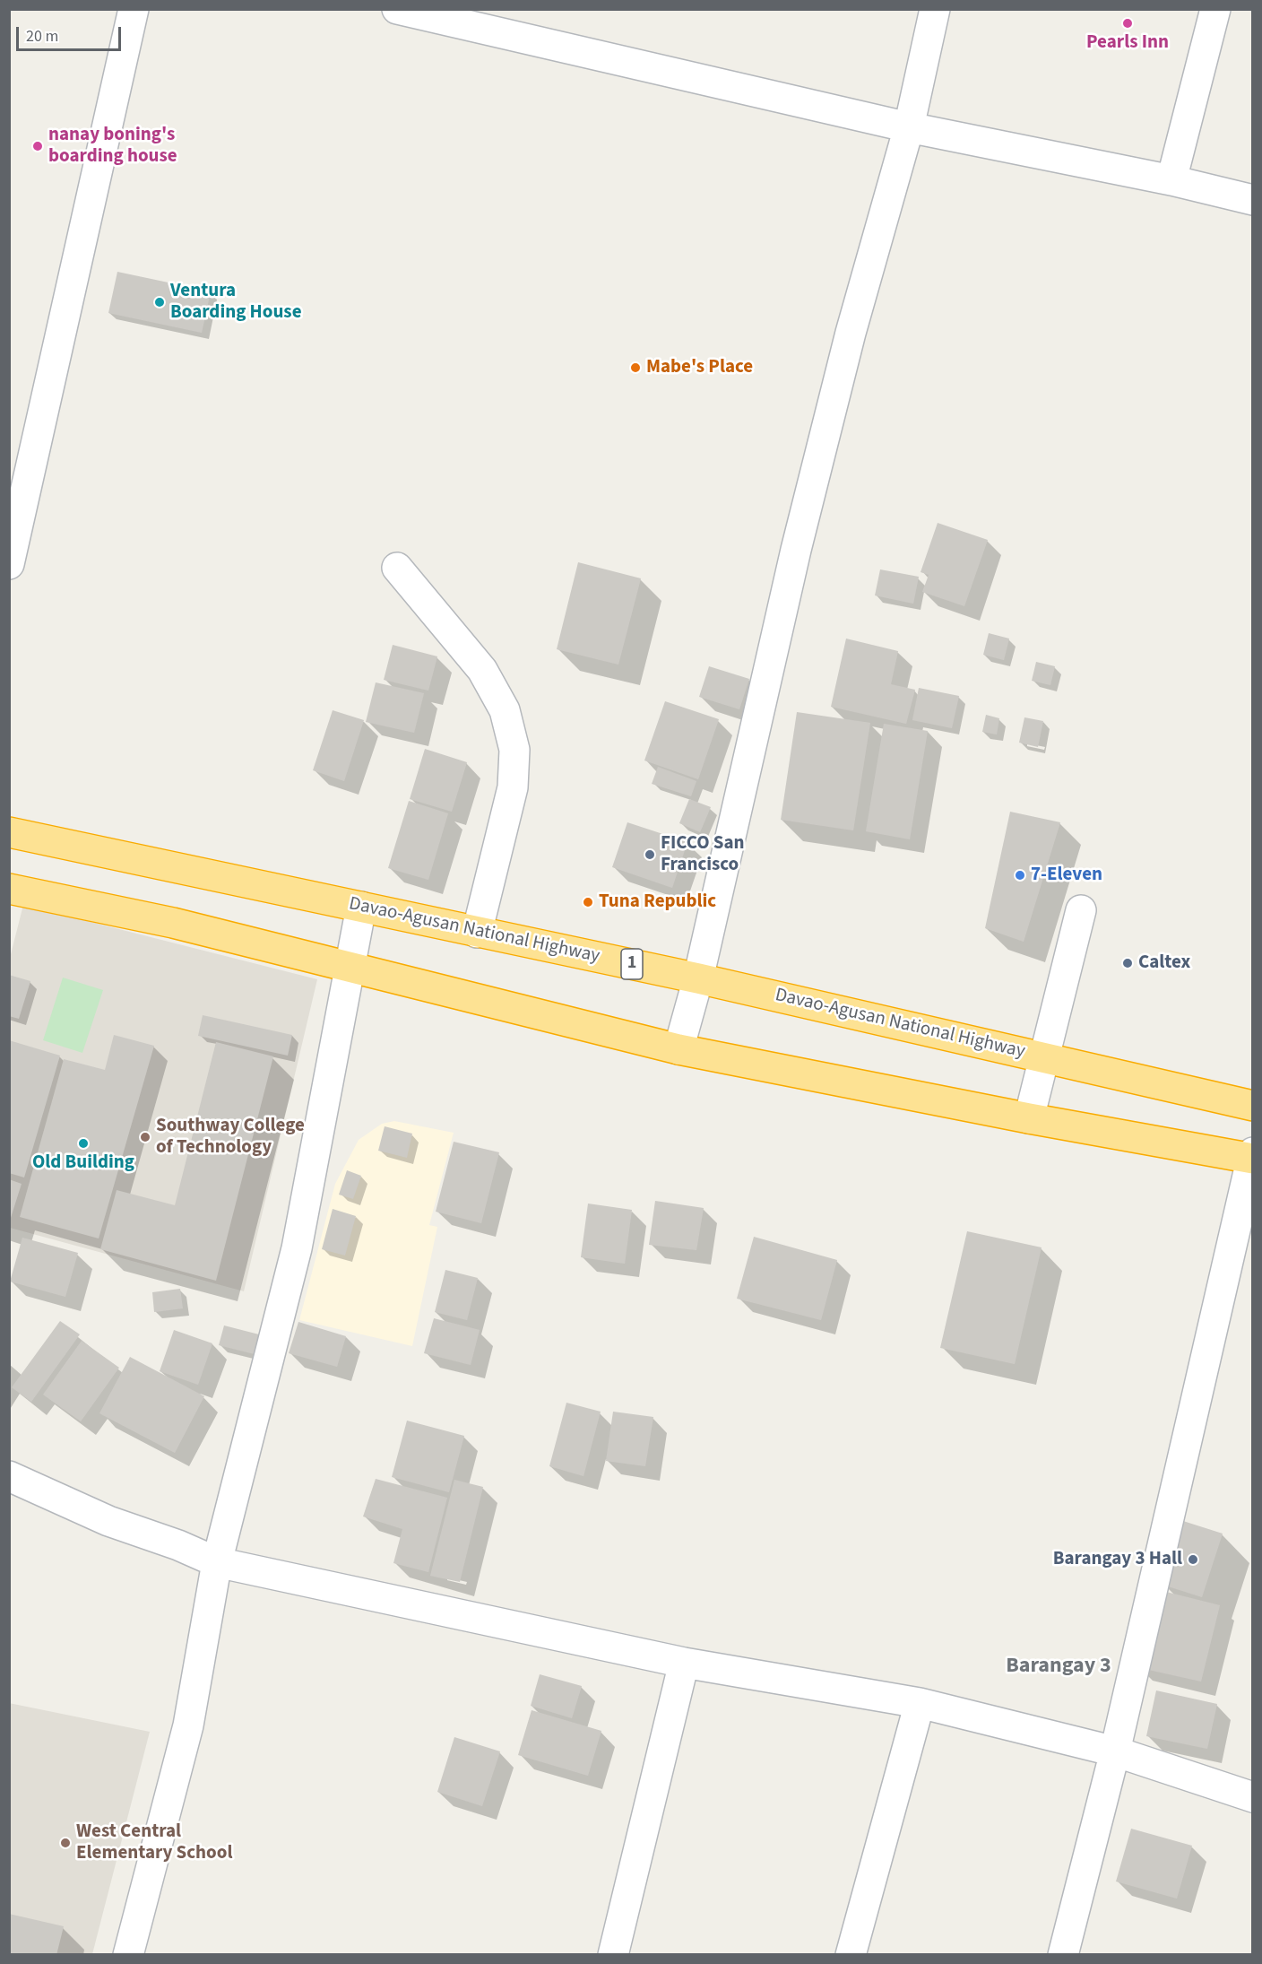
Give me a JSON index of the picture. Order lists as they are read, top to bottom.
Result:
{
  "streets": {
    "highway": ["Davao-Agusan National Highway", "1"]
  },
  "districts": ["Barangay 3"],
  "places": [
    "Pearls Inn",
    "nanay boning's boarding house",
    "Ventura Boarding House",
    "Mabe's Place",
    "FICCO San Francisco",
    "7-Eleven",
    "Tuna Republic",
    "Caltex",
    "Southway College of Technology",
    "Old Building",
    "Barangay 3 Hall",
    "West Central Elementary School"
  ],
  "scale_bar": "20 m"
}
